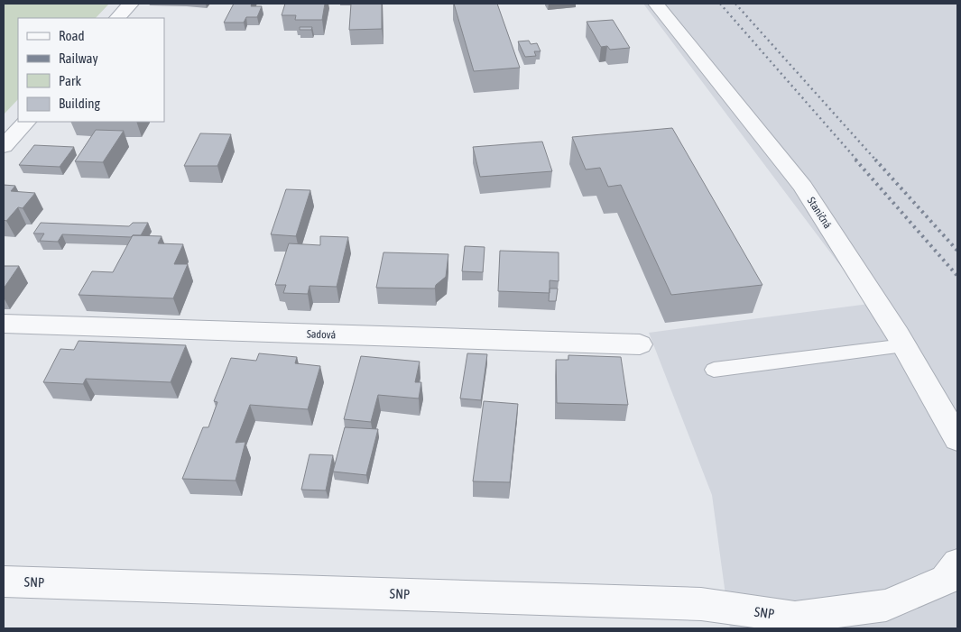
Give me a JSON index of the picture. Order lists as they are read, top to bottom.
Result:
{
  "streets": {
    "street": ["Staničná", "Sadová", "SNP"]
  },
  "legend": [
    "Road",
    "Railway",
    "Park",
    "Building"
  ]
}
